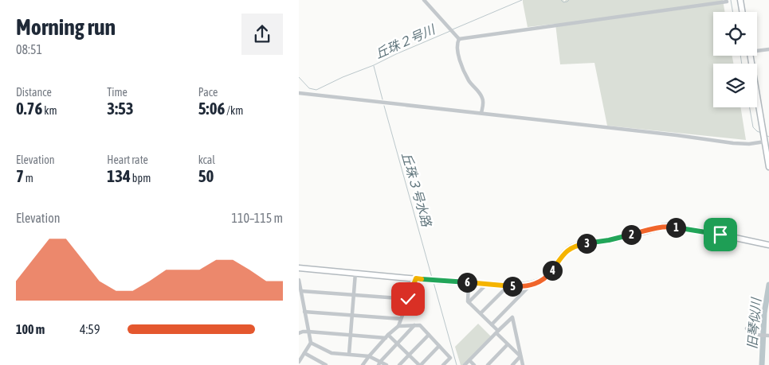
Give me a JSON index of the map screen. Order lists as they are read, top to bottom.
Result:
{
  "water": ["丘珠２号川", "丘珠３号水路", "旧琴似川"],
  "page": {
    "heading": ["Morning run", "08:51"],
    "stats": [
      ["Distance", "0.76 km"],
      ["Time", "3:53"],
      ["Pace", "5:06 /km"],
      ["Elevation", "7 m"],
      ["Heart rate", "134 bpm"],
      ["kcal", "50"]
    ],
    "chart": ["Elevation", "110–115 m"],
    "pins": [
      "1",
      "2",
      "3",
      "4",
      "6",
      "5"
    ],
    "list": [
      {
        "name": "100 m",
        "note": "4:59"
      }
    ]
  }
}
